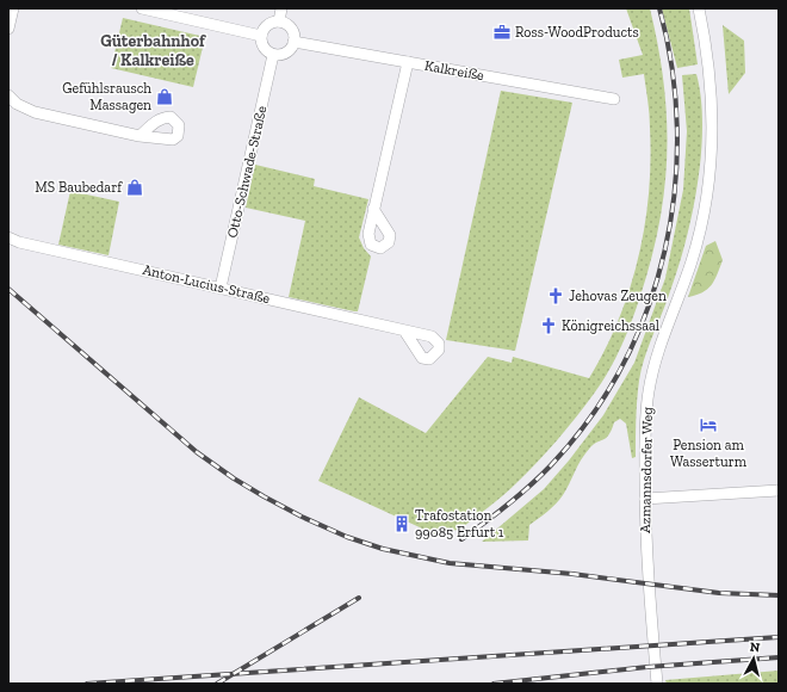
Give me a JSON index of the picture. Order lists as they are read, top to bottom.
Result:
{
  "streets": {
    "street": [
      "Kalkreiße",
      "Otto-Schwade-Straße",
      "Anton-Lucius-Straße",
      "Azmannsdorfer Weg"
    ]
  },
  "crossings": [
    ["Kalkreiße", "Otto-Schwade-Straße"],
    ["Otto-Schwade-Straße", "Anton-Lucius-Straße"]
  ],
  "districts": ["Güterbahnhof / Kalkreiße"],
  "places": {
    "office": ["Ross-WoodProducts"],
    "shop": ["Gefühlsrausch Massagen", "MS Baubedarf"],
    "church": ["Jehovas Zeugen", "Königreichssaal"],
    "hotel": ["Pension am Wasserturm"],
    "building": ["Trafostation 99085 Erfurt 1"]
  },
  "north": "top"
}
